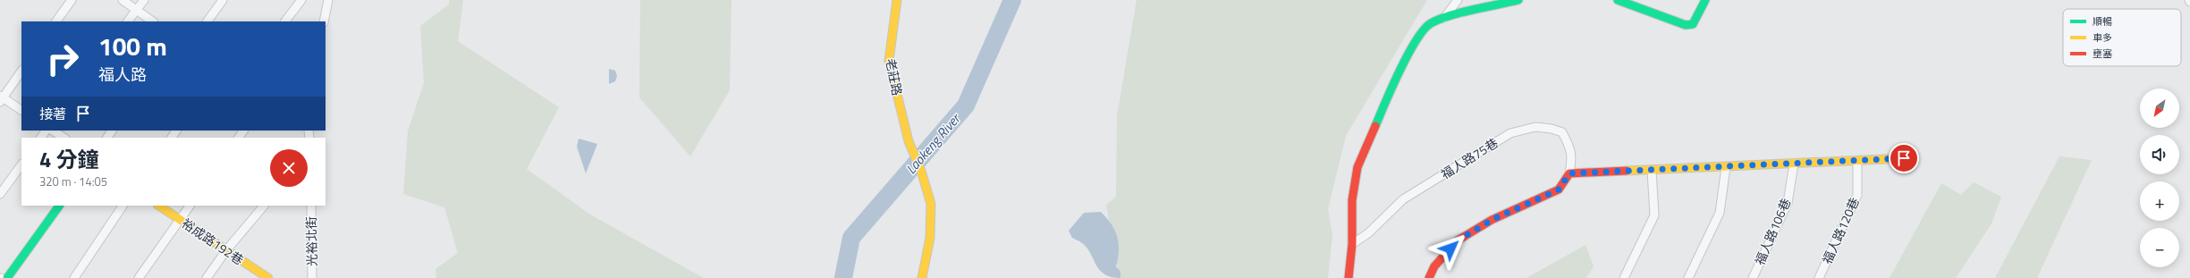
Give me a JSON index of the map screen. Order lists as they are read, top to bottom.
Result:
{
  "streets": {
    "street": [
      "老莊路",
      "福人路75巷",
      "福人路120巷",
      "福人路106巷",
      "裕成路192巷",
      "光裕北街"
    ]
  },
  "water": ["Laokeng River"],
  "legend": ["順暢", "車多", "壅塞"],
  "north": "bottom left",
  "page": {
    "turn": ["100 m", "福人路"],
    "map_buttons": ["+", "−"],
    "then": "接著",
    "heading": ["4 分鐘", "320 m · 14:05"]
  }
}
